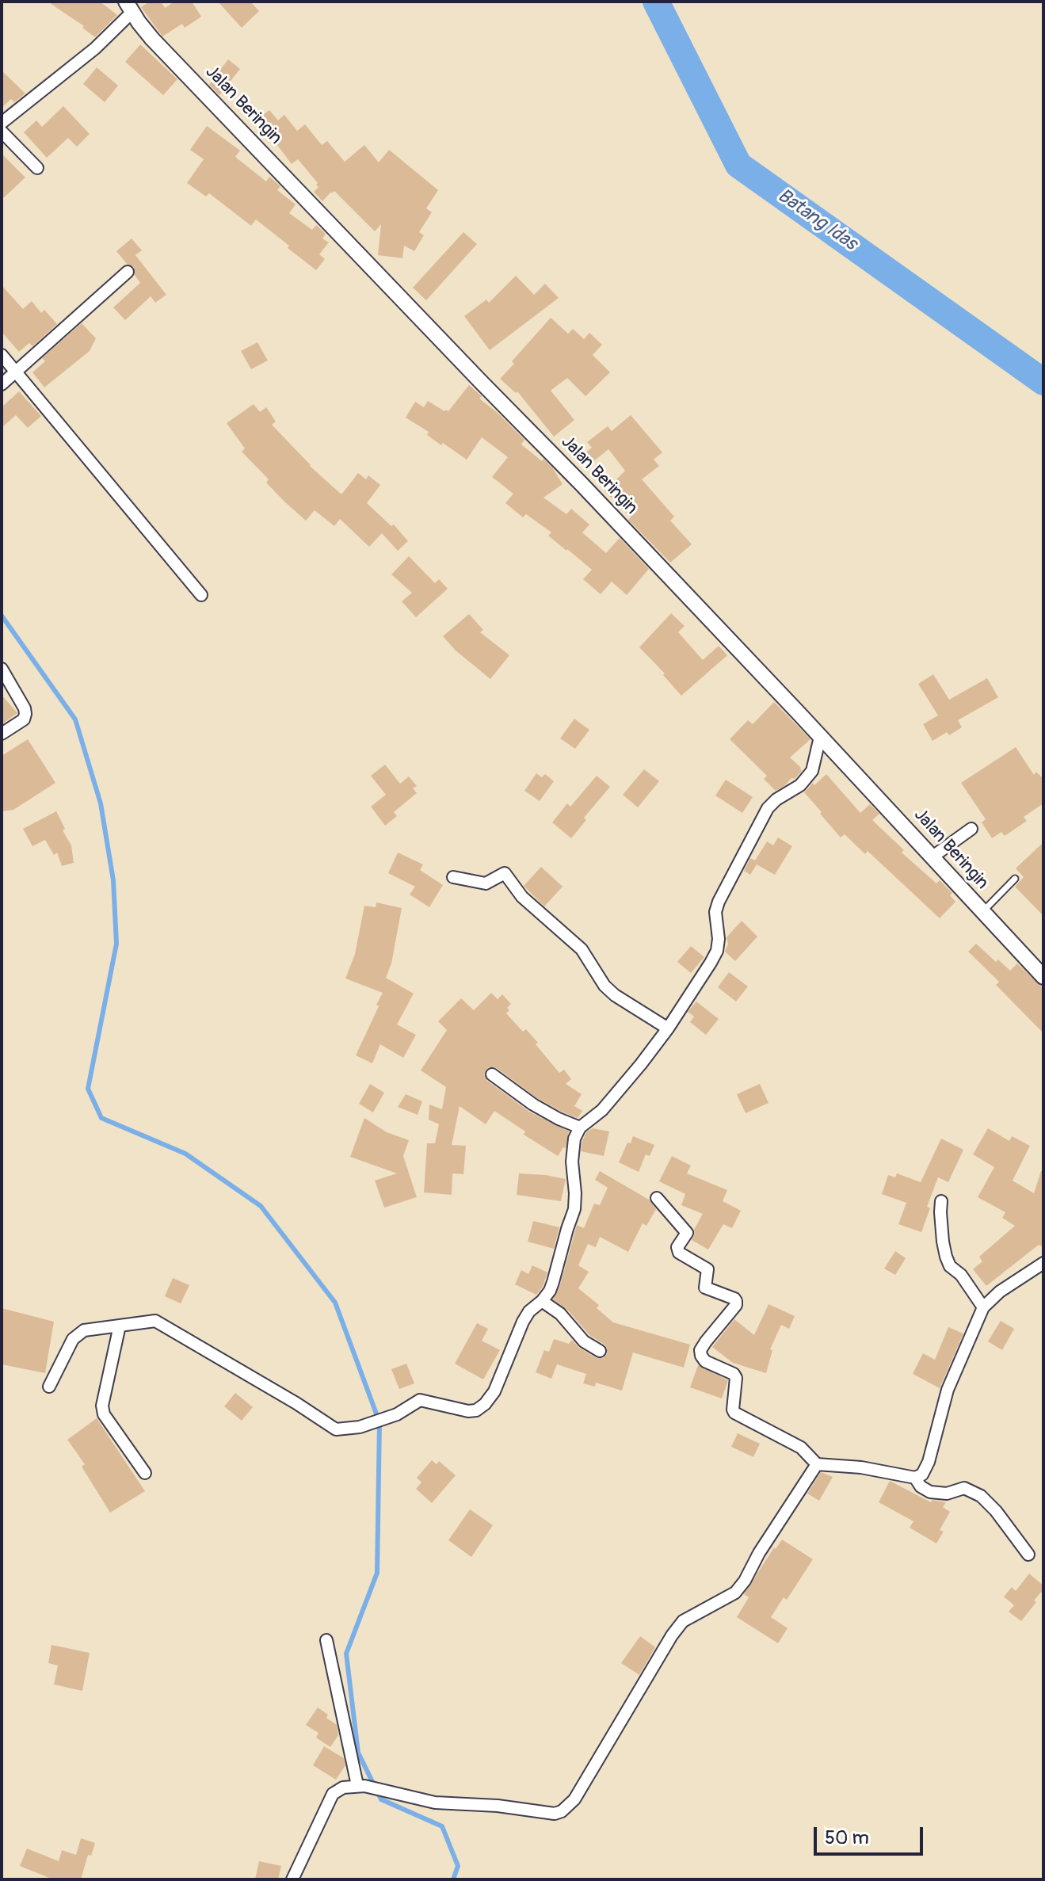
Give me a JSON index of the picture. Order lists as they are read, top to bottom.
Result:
{
  "streets": {
    "street": ["Jalan Beringin"]
  },
  "water": ["Batang Idas"],
  "scale_bar": "50 m"
}
